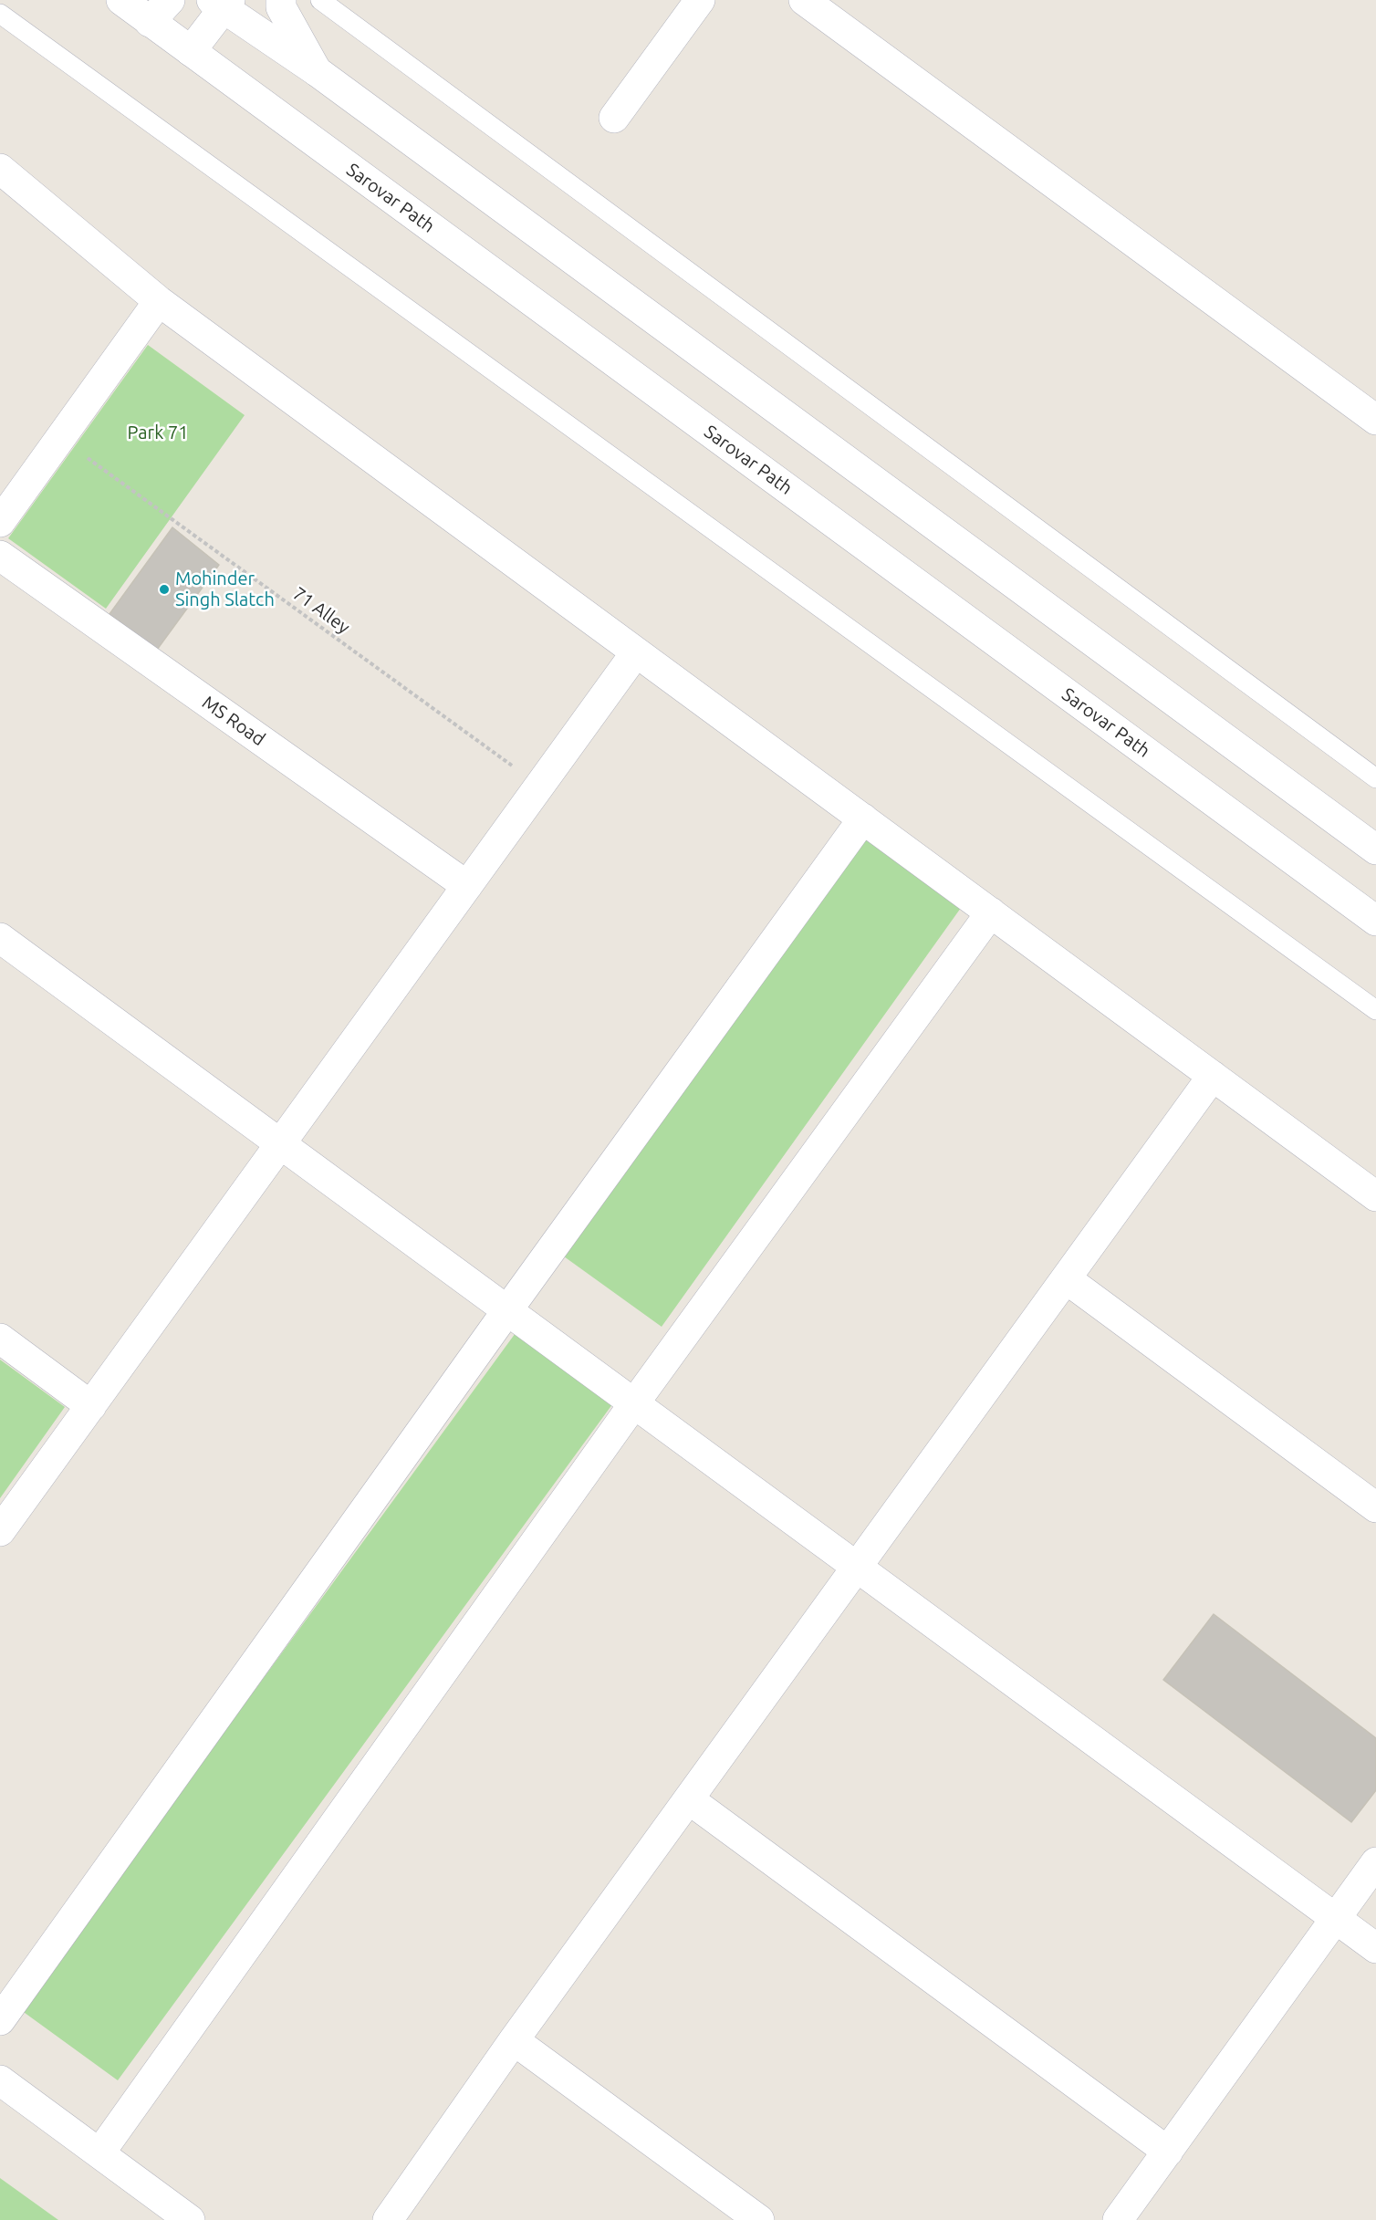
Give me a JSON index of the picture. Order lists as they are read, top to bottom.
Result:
{
  "streets": {
    "street": ["Sarovar Path", "MS Road"],
    "path": ["71 Alley"]
  },
  "parks": ["Park 71"],
  "places": ["Mohinder Singh Slatch"]
}
